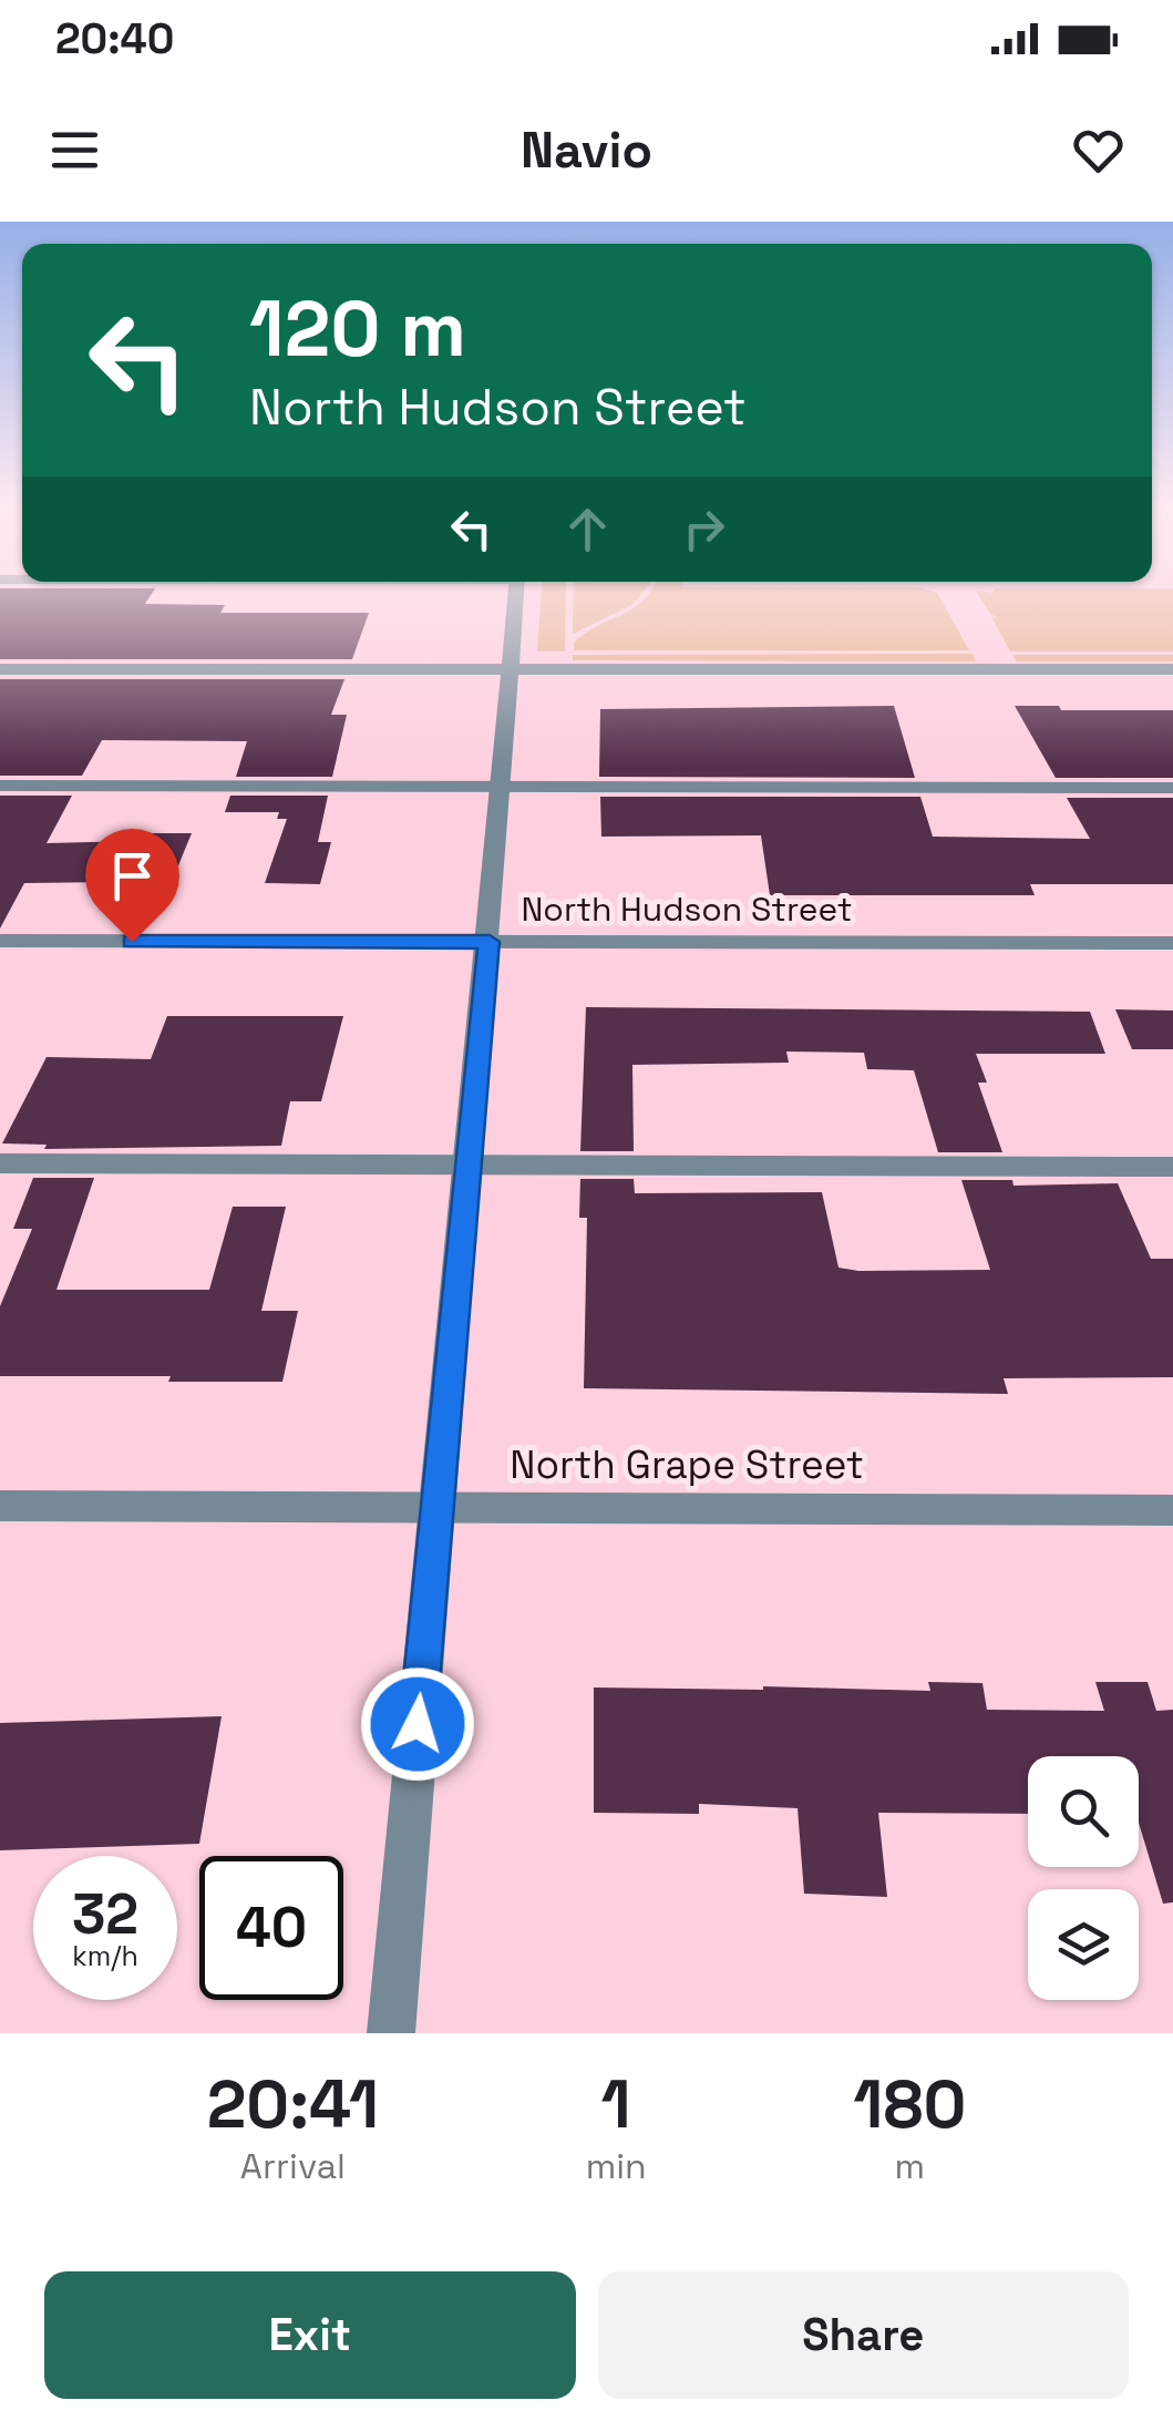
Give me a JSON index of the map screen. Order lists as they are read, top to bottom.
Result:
{
  "streets": {
    "street": ["North Hudson Street", "North Grape Street"]
  },
  "page": {
    "status": "20:40",
    "header": "Navio",
    "turn": ["120 m", "North Hudson Street"],
    "speed": "32 km/h",
    "limit": "40",
    "eta": [
      "20:41",
      "Arrival",
      "1",
      "min",
      "180",
      "m"
    ],
    "buttons": ["Exit", "Share"]
  }
}
